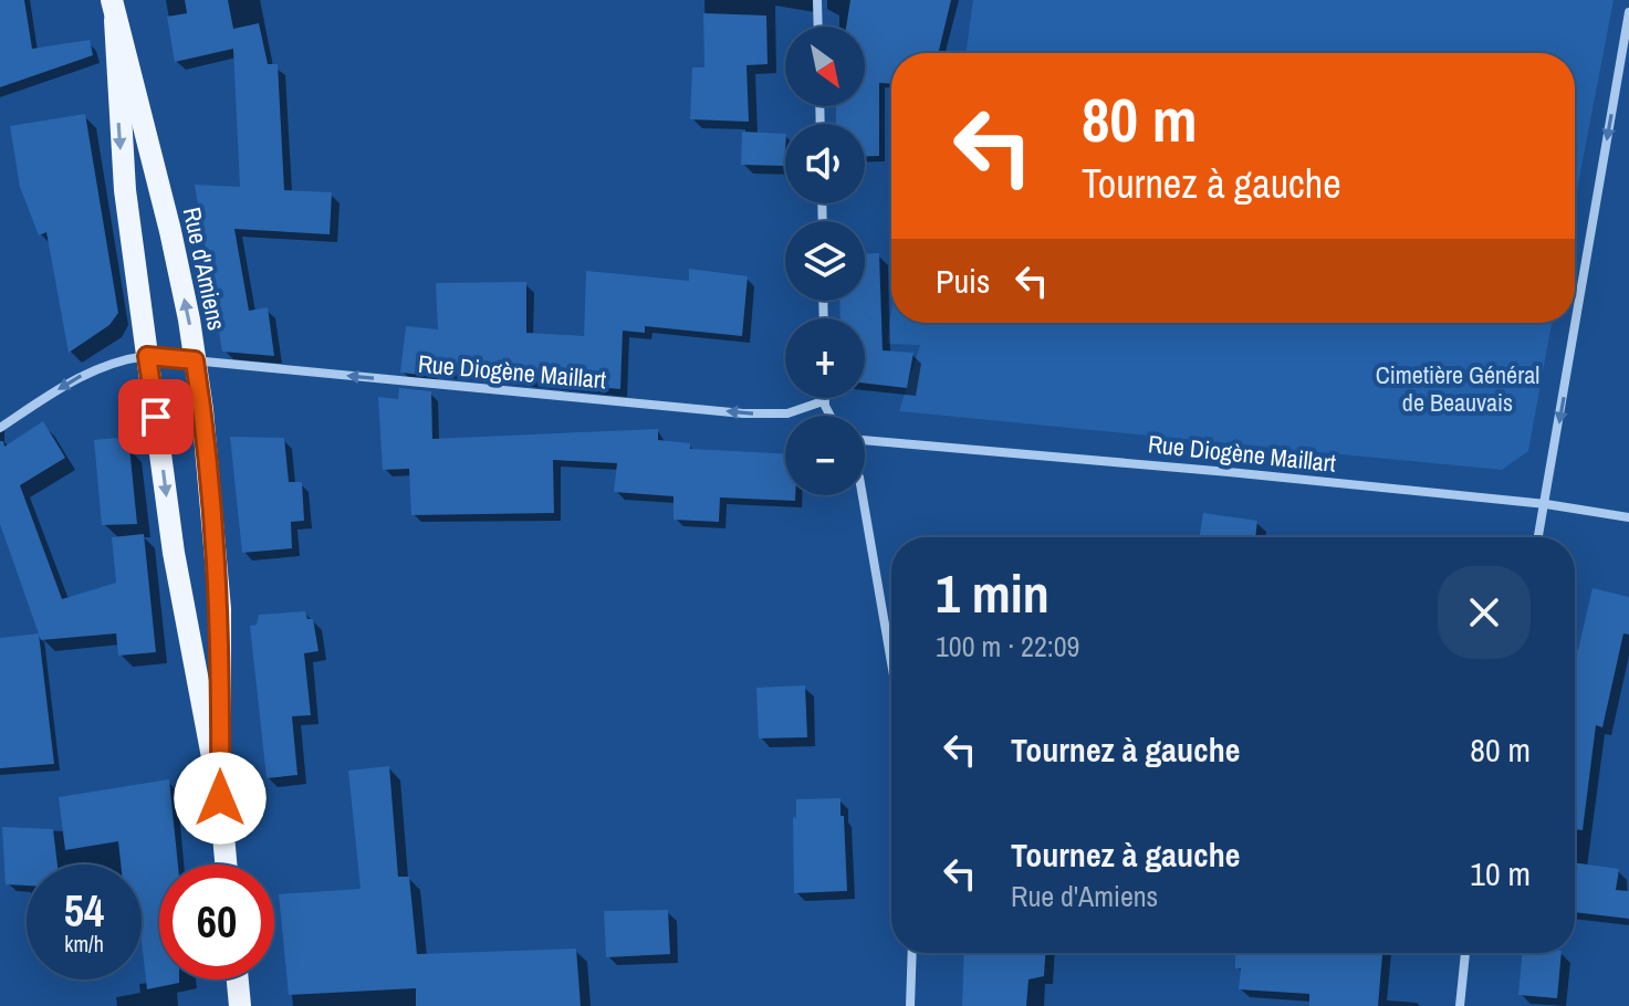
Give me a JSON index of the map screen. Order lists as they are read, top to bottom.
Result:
{
  "streets": {
    "main road": ["Rue d'Amiens"],
    "street": ["Rue Diogène Maillart"]
  },
  "crossings": [
    ["Rue d'Amiens", "Rue Diogène Maillart"]
  ],
  "one_way": ["Rue Diogène Maillart"],
  "parks": ["Cimetière Général de Beauvais"],
  "north": "bottom right",
  "page": {
    "map_buttons": ["+", "−"],
    "turn": ["80 m", "Tournez à gauche"],
    "then": "Puis",
    "heading": ["1 min", "100 m · 22:09"],
    "list": [
      {
        "name": "Tournez à gauche",
        "value": "80 m"
      },
      {
        "name": "Tournez à gauche",
        "note": "Rue d'Amiens",
        "value": "10 m"
      }
    ],
    "speed": "54 km/h",
    "limit": "60"
  }
}
